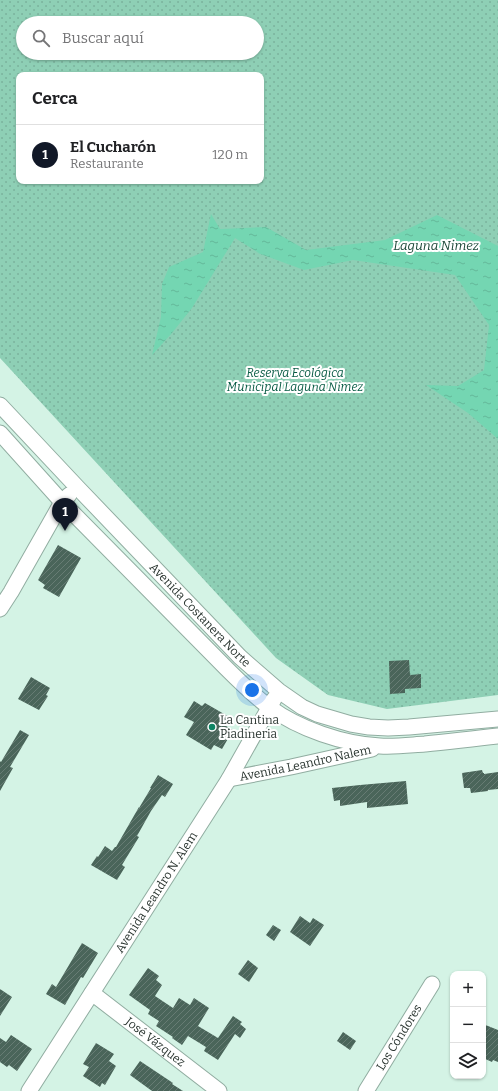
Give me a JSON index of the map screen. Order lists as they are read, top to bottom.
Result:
{
  "streets": {
    "street": [
      "Avenida Costanera Norte",
      "Avenida Leandro Nalem",
      "Avenida Leandro N. Alem",
      "Los Cóndores",
      "José Vázquez"
    ]
  },
  "crossings": [
    ["Avenida Costanera Norte", "Avenida Leandro Nalem"],
    ["Avenida Costanera Norte", "Avenida Leandro N. Alem"],
    ["Avenida Leandro Nalem", "Avenida Leandro N. Alem"],
    ["Avenida Leandro N. Alem", "José Vázquez"]
  ],
  "water": ["Laguna Nimez"],
  "parks": ["Reserva Ecológica Municipal Laguna Nimez"],
  "places": ["La Cantina Piadineria"],
  "page": {
    "search": "Buscar aquí",
    "heading": "Cerca",
    "list": [
      {
        "mark": "1",
        "name": "El Cucharón",
        "note": "Restaurante",
        "value": "120 m"
      }
    ],
    "pins": "1",
    "map_buttons": ["+", "−"]
  }
}
